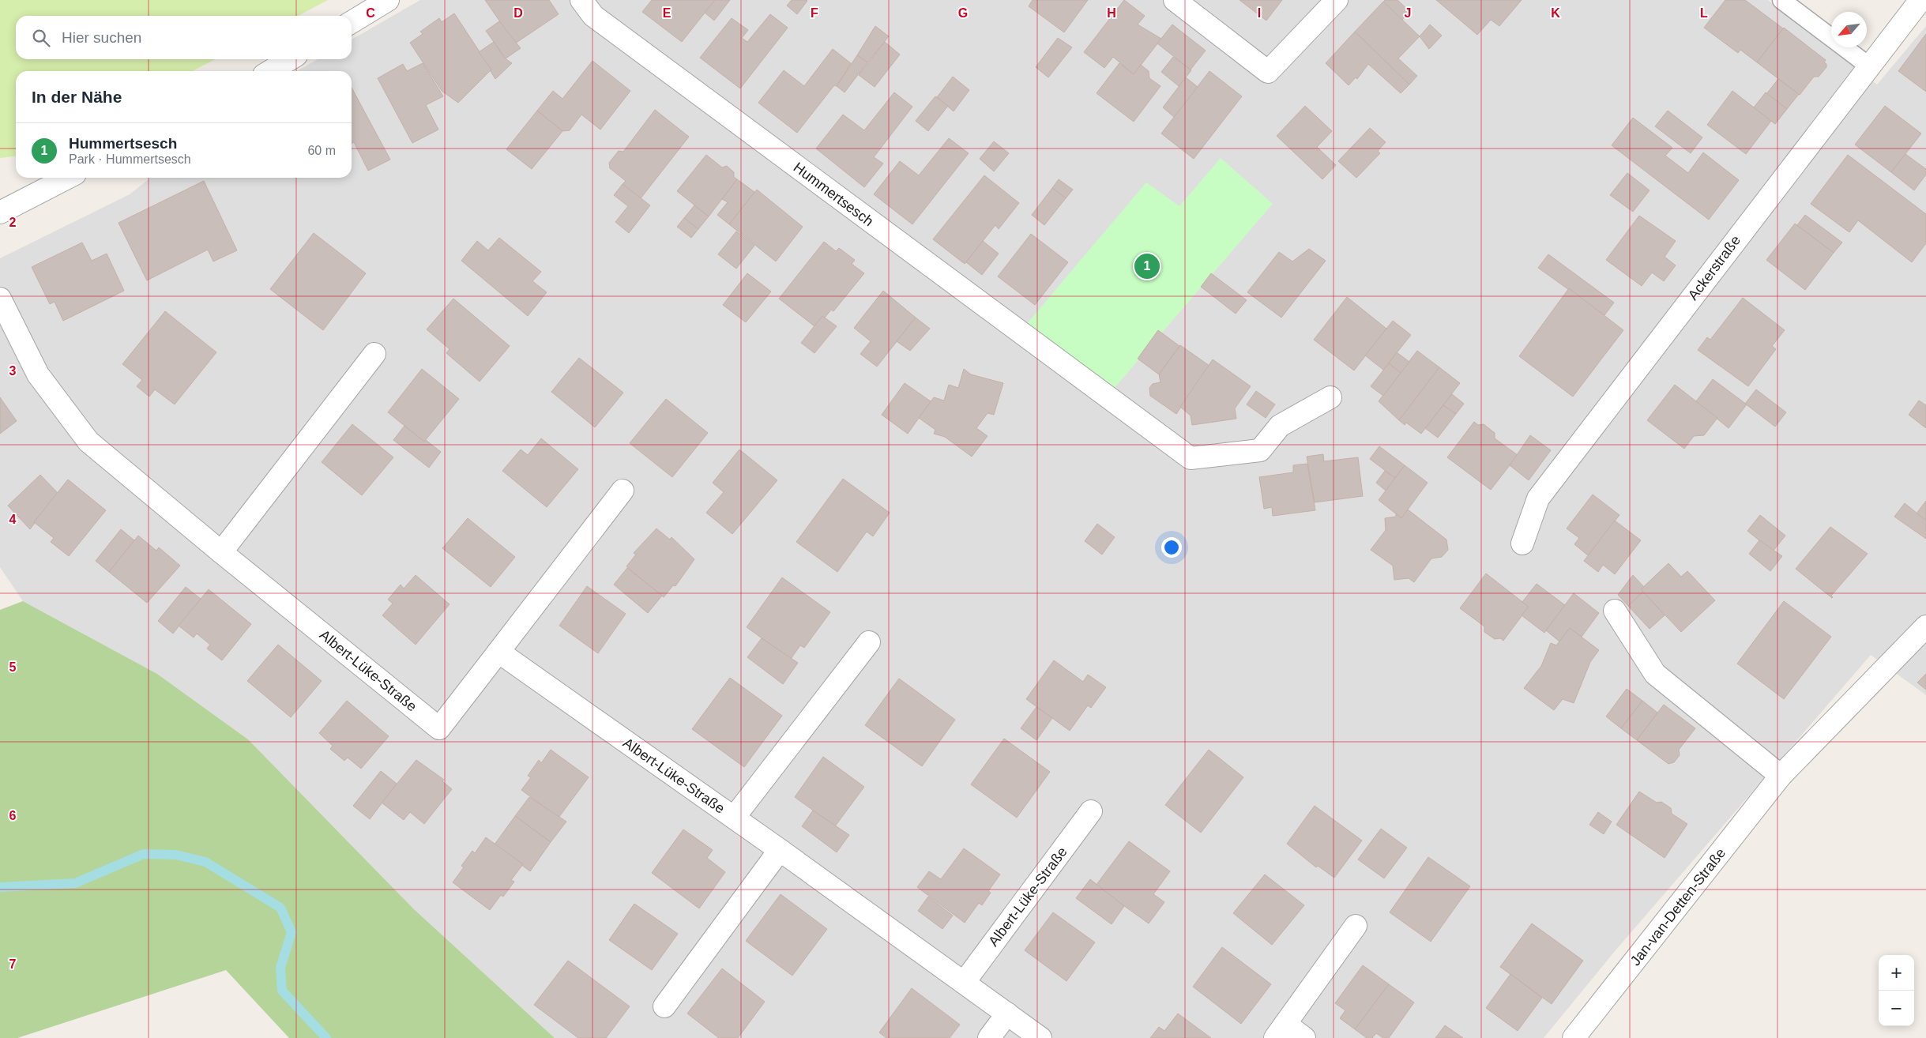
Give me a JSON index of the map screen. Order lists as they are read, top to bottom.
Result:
{
  "streets": {
    "street": [
      "Hummertsesch",
      "Ackerstraße",
      "Albert-Lüke-Straße",
      "Jan-van-Detten-Straße"
    ]
  },
  "north": "bottom left",
  "page": {
    "search": "Hier suchen",
    "heading": "In der Nähe",
    "list": [
      {
        "mark": "1",
        "name": "Hummertsesch",
        "note": "Park · Hummertsesch",
        "value": "60 m"
      }
    ],
    "pins": "1",
    "map_buttons": ["+", "−"]
  },
  "grid": {
    "columns": [
      "C",
      "D",
      "E",
      "F",
      "G",
      "H",
      "I",
      "J",
      "K",
      "L"
    ],
    "rows": [
      "2",
      "3",
      "4",
      "5",
      "6",
      "7"
    ]
  }
}
